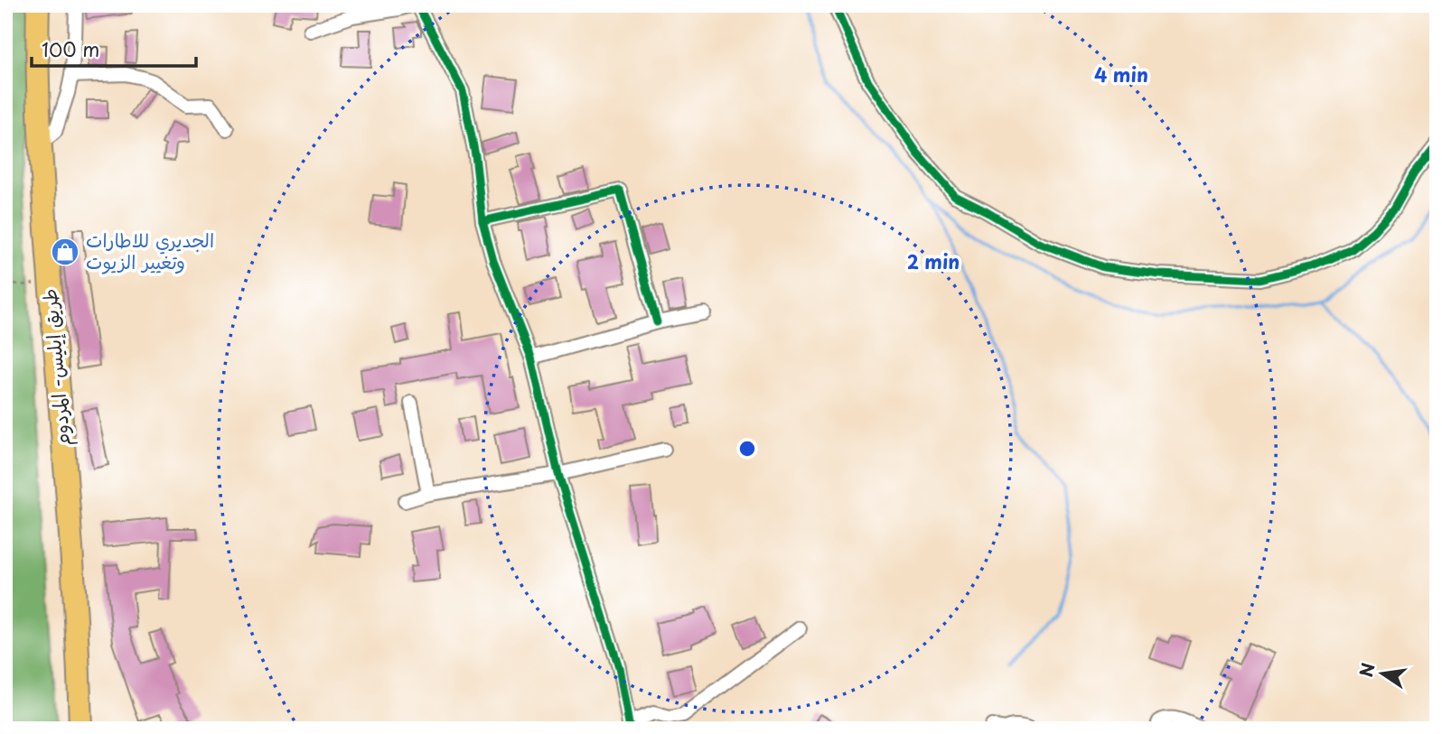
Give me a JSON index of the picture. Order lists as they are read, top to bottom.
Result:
{
  "streets": {
    "highway": ["طريق إيليس- المردوم"]
  },
  "places": {
    "shop": ["الجديري للاطارات وتغيير الزيوت"]
  },
  "scale_bar": "100 m",
  "north": "left",
  "rings": ["4 min", "2 min"]
}
